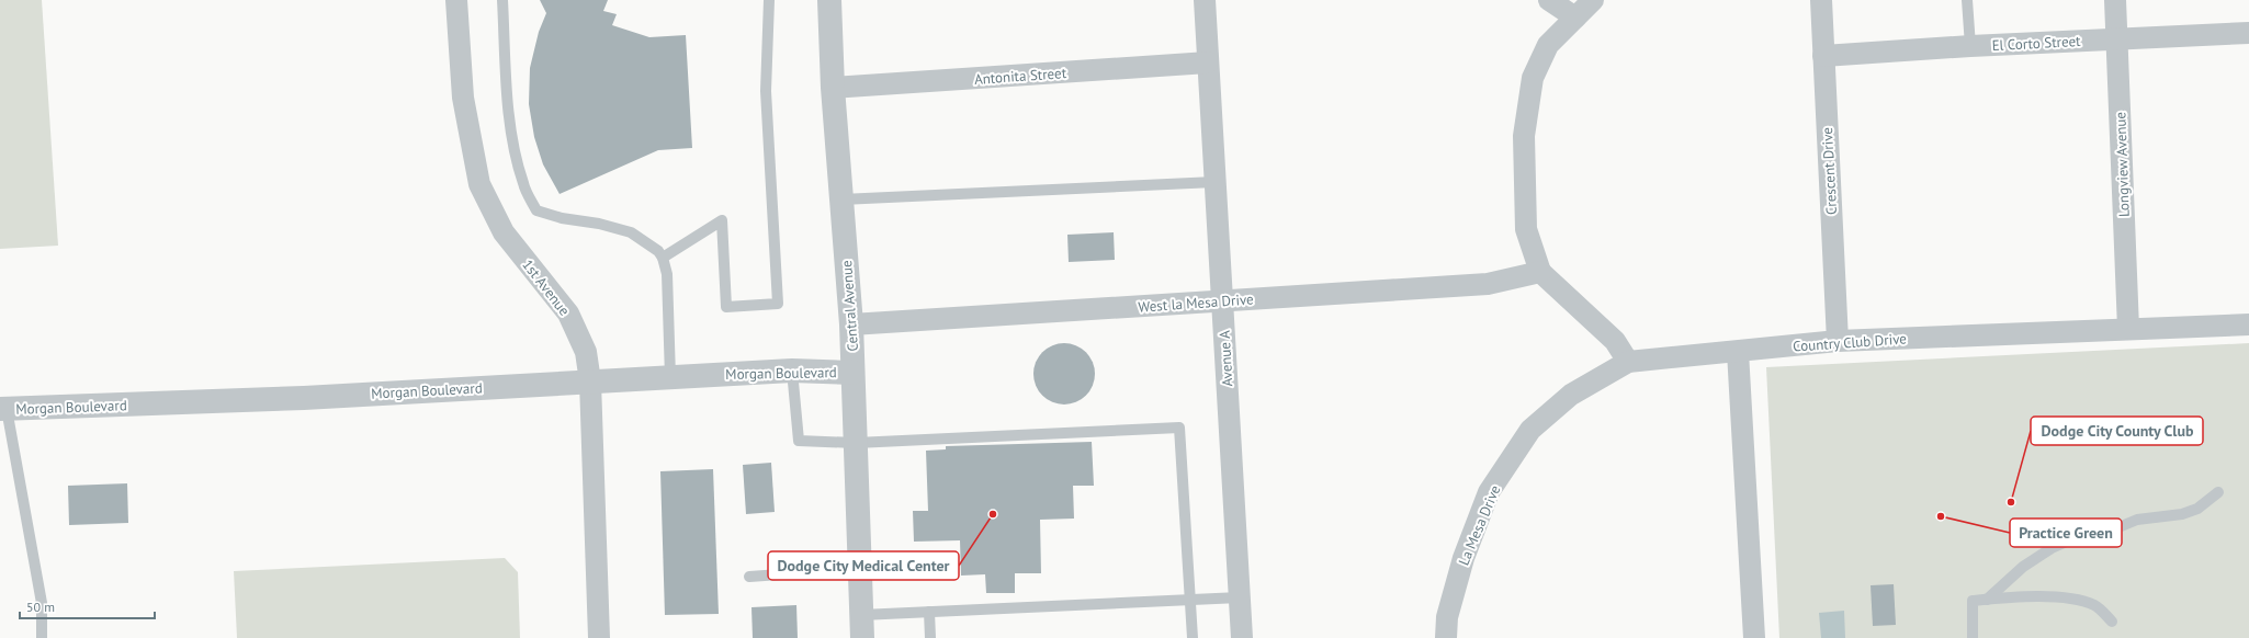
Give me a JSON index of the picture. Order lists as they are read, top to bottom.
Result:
{
  "streets": {
    "street": [
      "El Corto Street",
      "Antonita Street",
      "Longview Avenue",
      "Crescent Drive",
      "1st Avenue",
      "West la Mesa Drive",
      "Central Avenue",
      "Country Club Drive",
      "Avenue A",
      "Morgan Boulevard",
      "La Mesa Drive"
    ]
  },
  "crossings": [
    ["El Corto Street", "Longview Avenue"],
    ["El Corto Street", "Crescent Drive"],
    ["Antonita Street", "Central Avenue"],
    ["Antonita Street", "Avenue A"],
    ["Longview Avenue", "Country Club Drive"],
    ["Crescent Drive", "Country Club Drive"],
    ["1st Avenue", "Morgan Boulevard"],
    ["West la Mesa Drive", "Central Avenue"],
    ["West la Mesa Drive", "Avenue A"],
    ["Central Avenue", "Morgan Boulevard"],
    ["Country Club Drive", "La Mesa Drive"]
  ],
  "places": ["Dodge City County Club", "Dodge City Medical Center", "Practice Green"],
  "scale_bar": "50 m"
}
